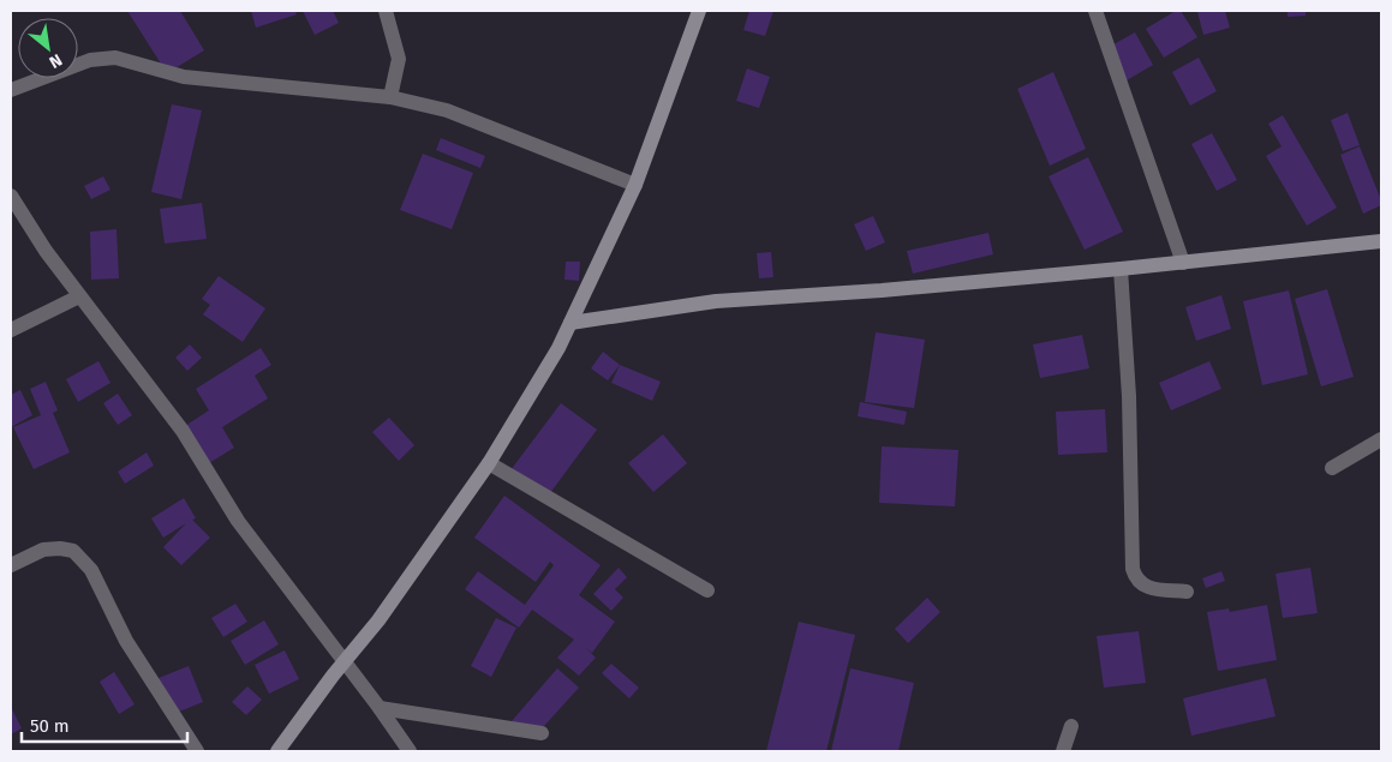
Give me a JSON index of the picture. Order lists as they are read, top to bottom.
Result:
{
  "scale_bar": "50 m",
  "north": "bottom right"
}
